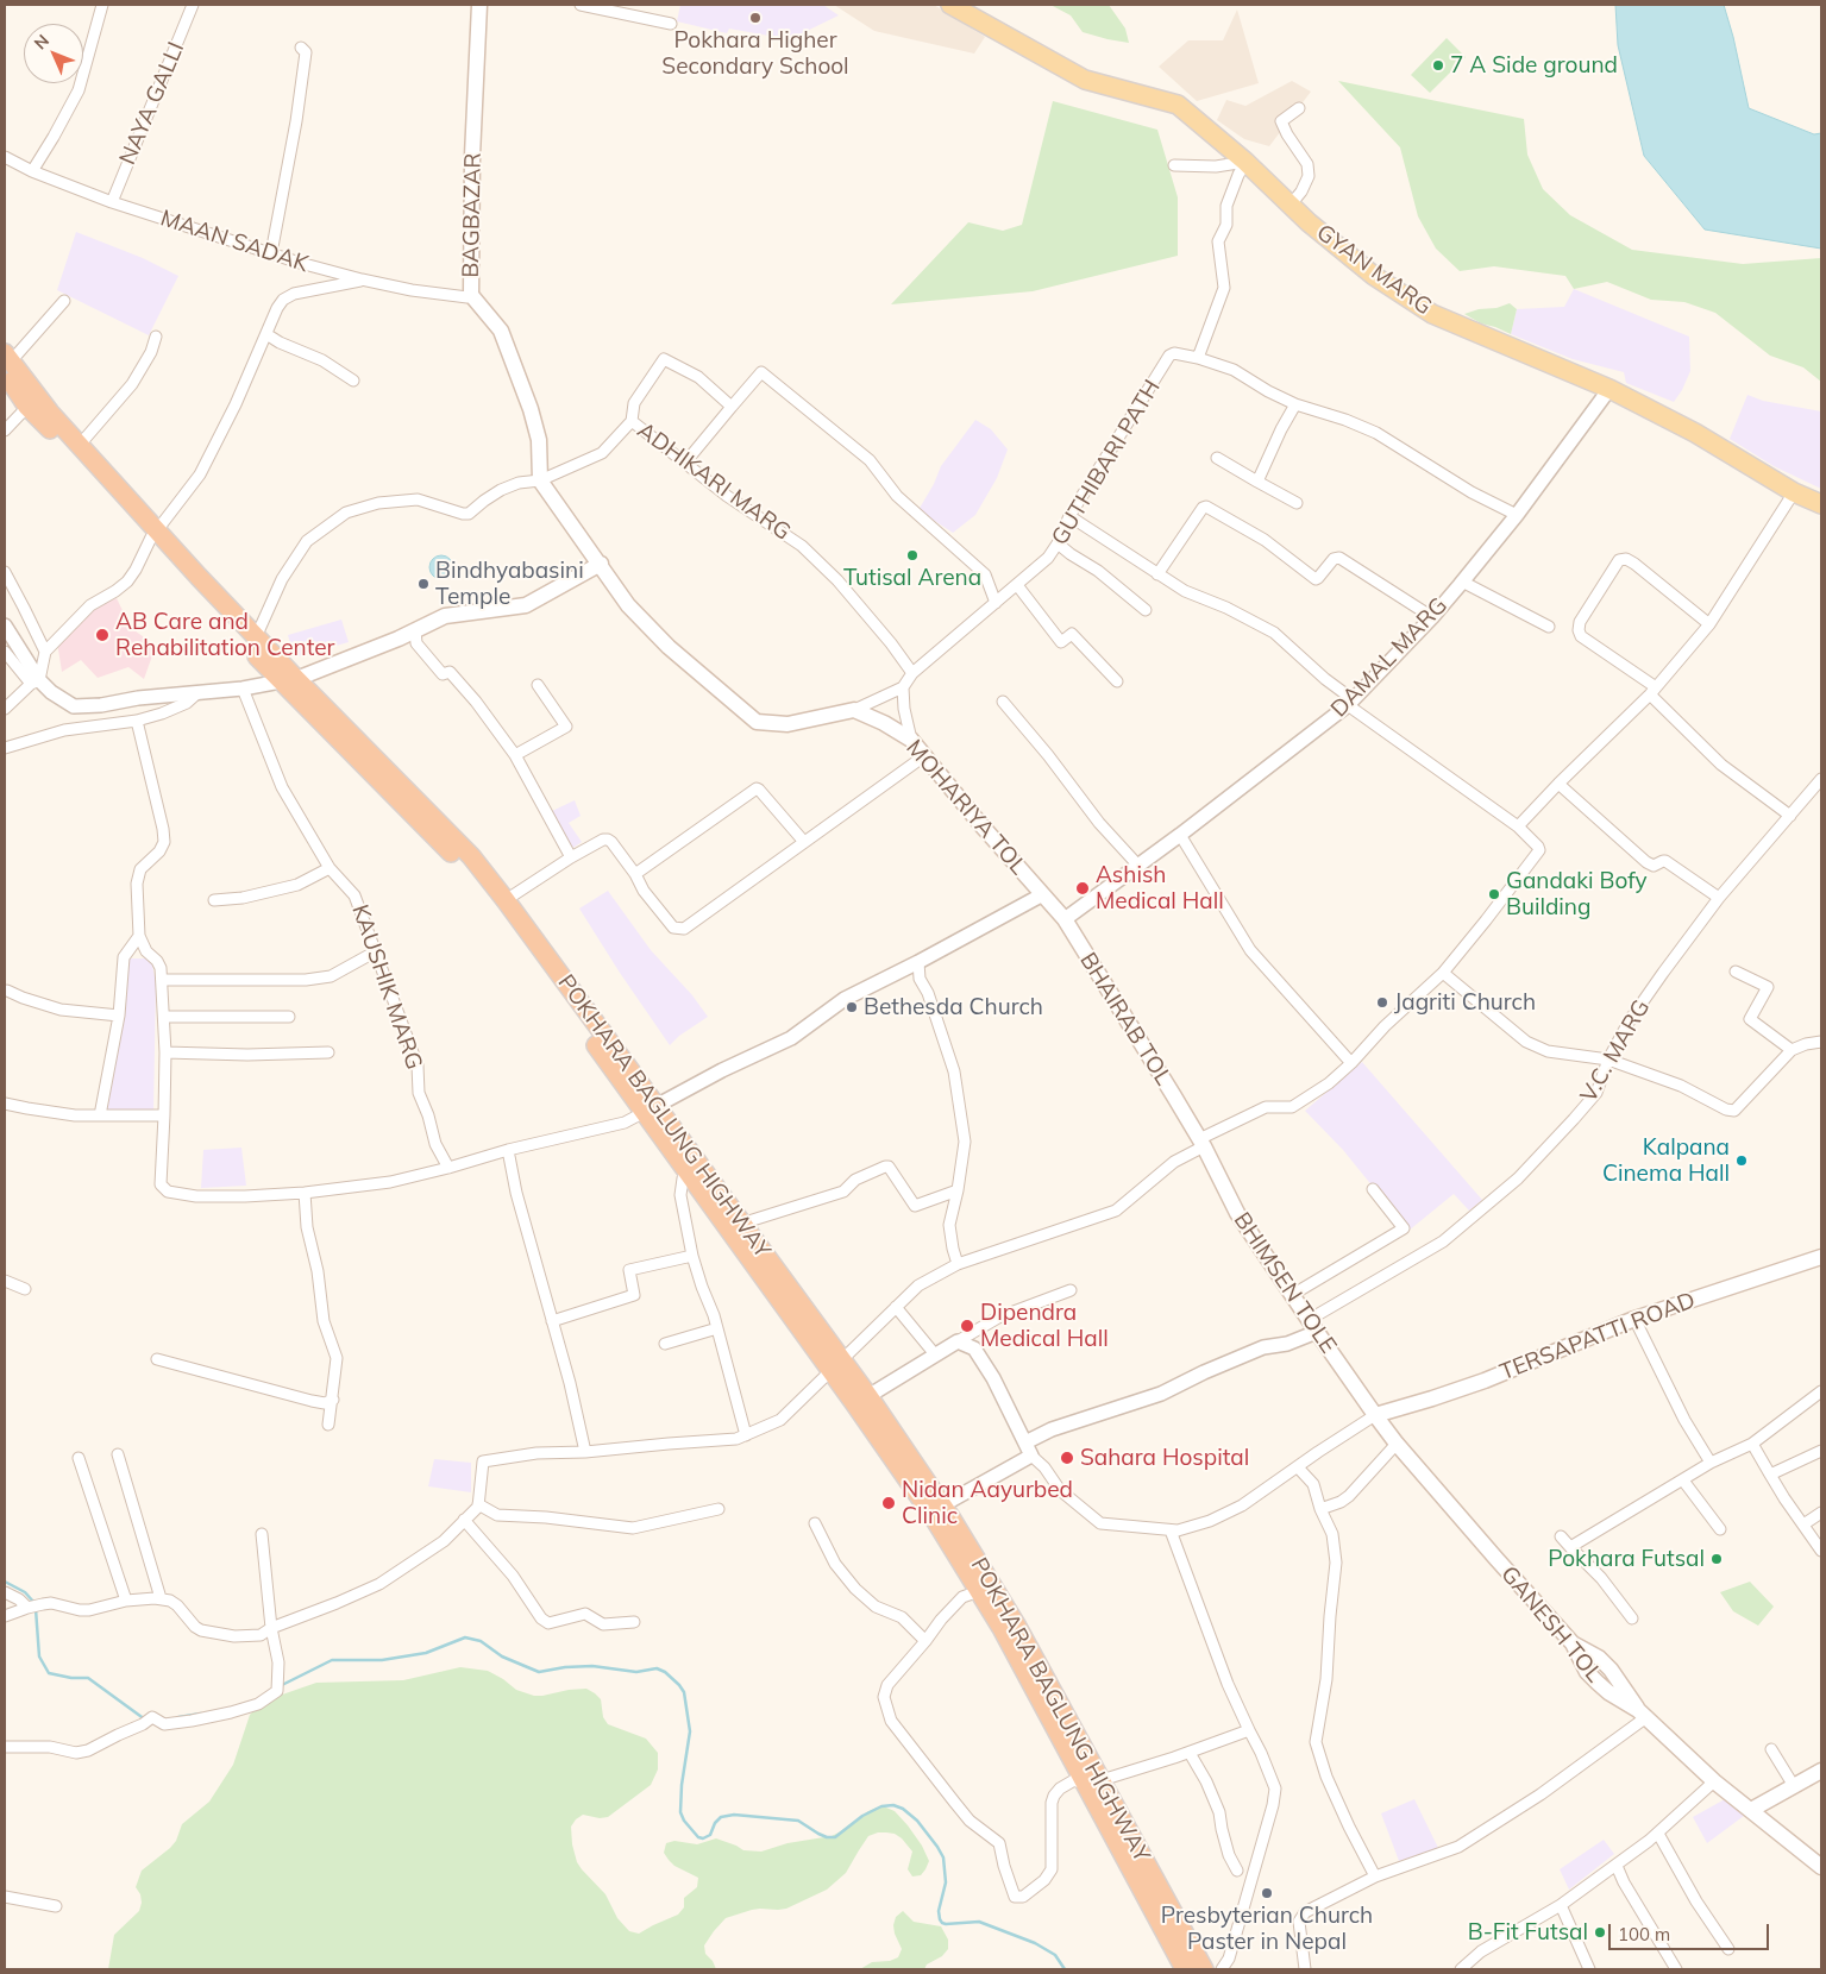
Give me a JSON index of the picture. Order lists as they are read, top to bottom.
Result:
{
  "streets": {
    "highway": ["POKHARA BAGLUNG HIGHWAY"],
    "main road": [
      "BAGBAZAR",
      "GYAN MARG",
      "MOHARIYA TOL",
      "BHAIRAB TOL",
      "BHIMSEN TOLE",
      "TERSAPATTI ROAD",
      "GANESH TOL"
    ],
    "street": [
      "NAYA GALLI",
      "MAAN SADAK",
      "GUTHIBARI PATH",
      "ADHIKARI MARG",
      "DAMAL MARG",
      "KAUSHIK MARG",
      "V.C. MARG"
    ]
  },
  "crossings": [
    ["NAYA GALLI", "MAAN SADAK"],
    ["BAGBAZAR", "MAAN SADAK"],
    ["GYAN MARG", "DAMAL MARG"],
    ["GUTHIBARI PATH", "ADHIKARI MARG"],
    ["DAMAL MARG", "BHAIRAB TOL"],
    ["MOHARIYA TOL", "BHAIRAB TOL"],
    ["BHAIRAB TOL", "BHIMSEN TOLE"],
    ["V.C. MARG", "BHIMSEN TOLE"],
    ["BHIMSEN TOLE", "TERSAPATTI ROAD"],
    ["BHIMSEN TOLE", "GANESH TOL"],
    ["TERSAPATTI ROAD", "GANESH TOL"]
  ],
  "places": [
    "Pokhara Higher Secondary School",
    "7 A Side ground",
    "Tutisal Arena",
    "Bindhyabasini Temple",
    "AB Care and Rehabilitation Center",
    "Ashish Medical Hall",
    "Gandaki Bofy Building",
    "Jagriti Church",
    "Bethesda Church",
    "Kalpana Cinema Hall",
    "Dipendra Medical Hall",
    "Sahara Hospital",
    "Nidan Aayurbed Clinic",
    "Pokhara Futsal",
    "Presbyterian Church Paster in Nepal",
    "B-Fit Futsal"
  ],
  "scale_bar": "100 m",
  "north": "top left"
}
